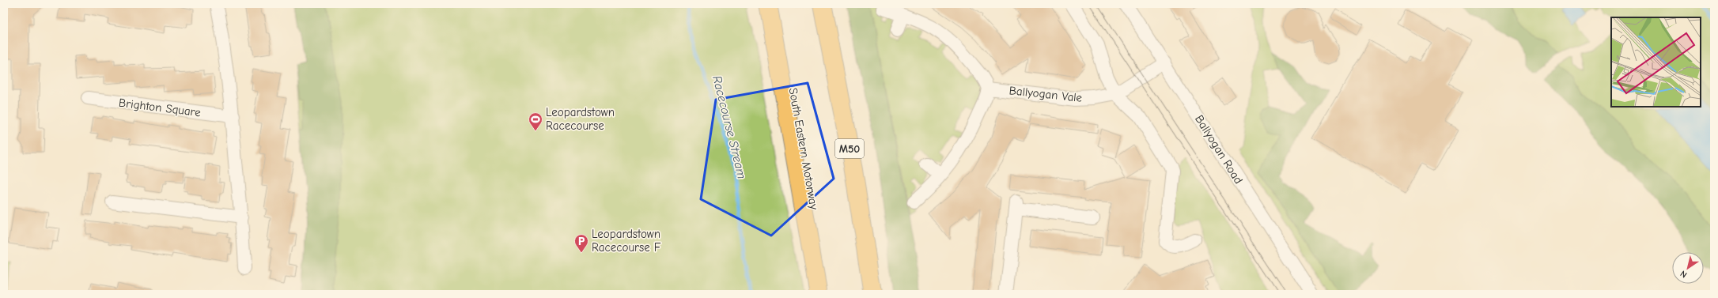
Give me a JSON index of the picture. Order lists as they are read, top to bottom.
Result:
{
  "streets": {
    "highway": ["South Eastern Motorway", "M50"],
    "street": ["Ballyogan Vale", "Brighton Square", "Ballyogan Road"]
  },
  "water": ["Racecourse Stream"],
  "places": {
    "sports": ["Leopardstown Racecourse"],
    "parking": ["Leopardstown Racecourse F"]
  },
  "north": "bottom left"
}
